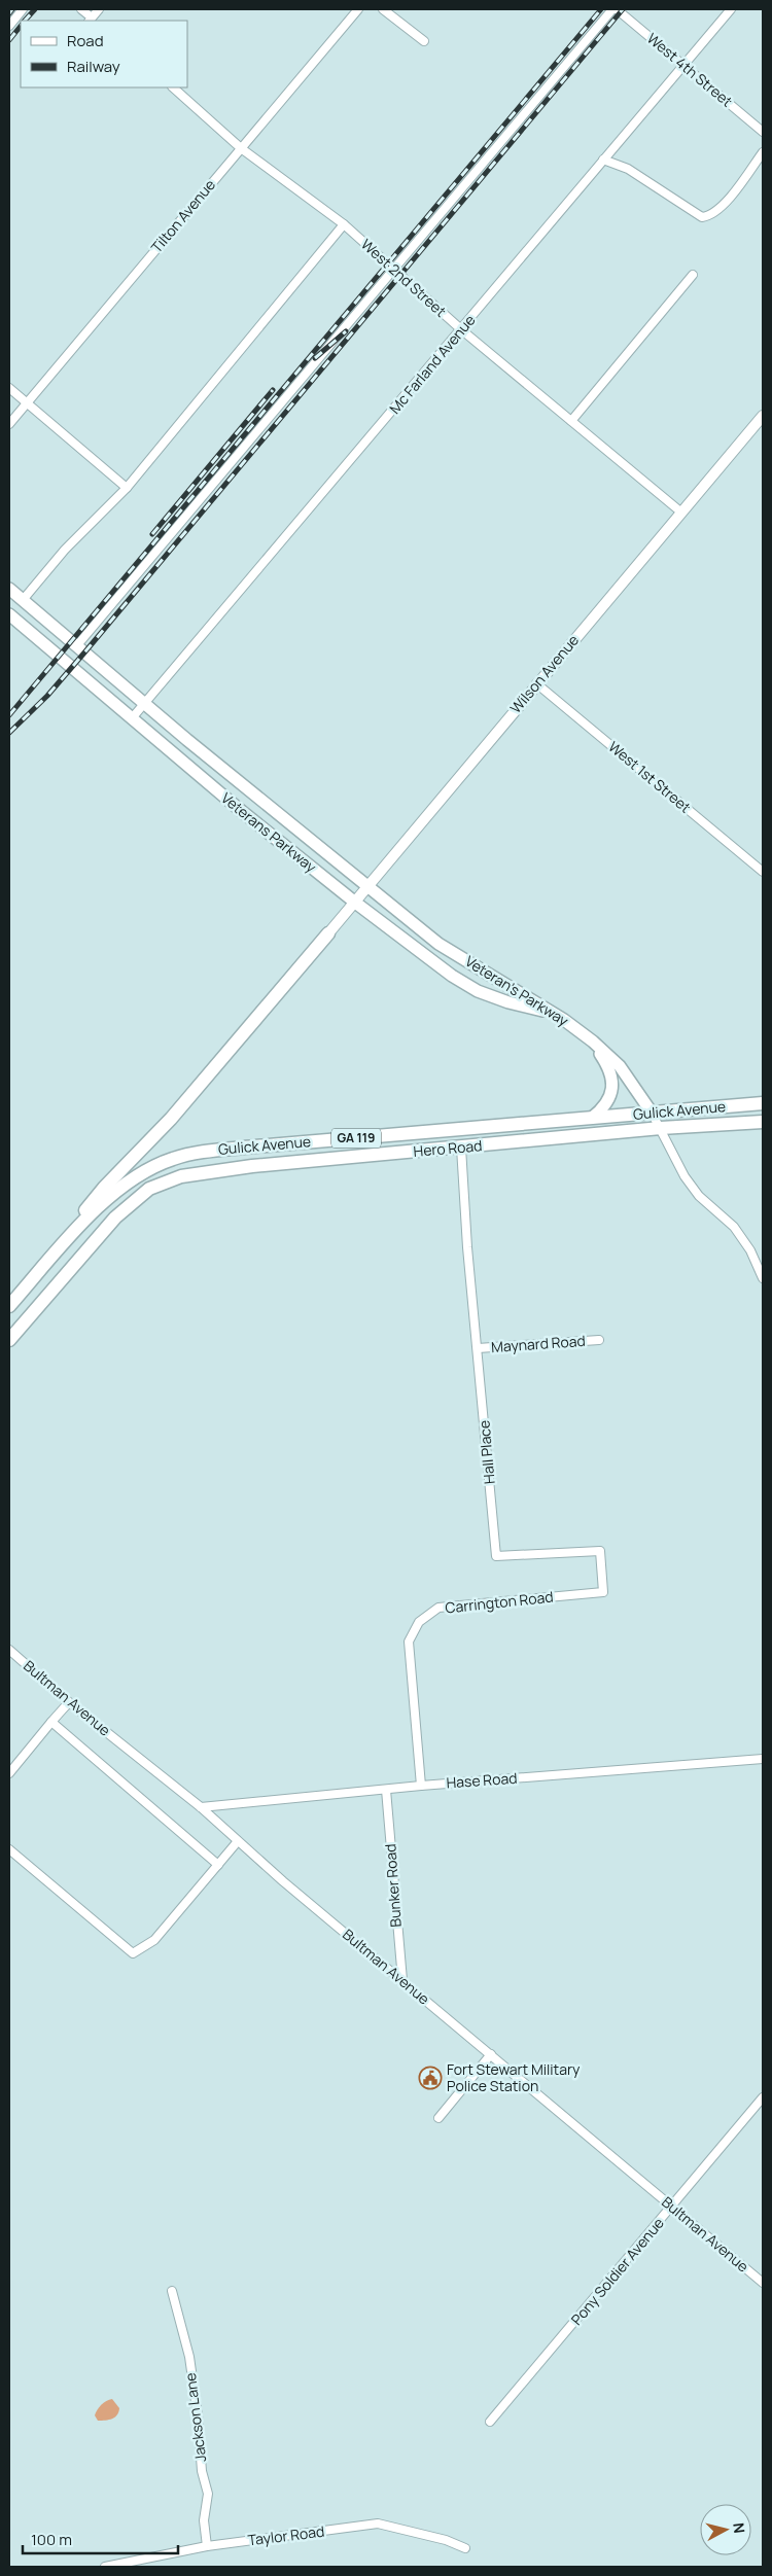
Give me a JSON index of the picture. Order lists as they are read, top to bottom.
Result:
{
  "streets": {
    "main road": [
      "Veterans Parkway",
      "Veteran's Parkway",
      "Gulick Avenue",
      "GA 119",
      "Hero Road"
    ],
    "street": [
      "West 4th Street",
      "Tilton Avenue",
      "West 2nd Street",
      "Mc Farland Avenue",
      "Wilson Avenue",
      "West 1st Street",
      "Maynard Road",
      "Hall Place",
      "Carrington Road",
      "Bultman Avenue",
      "Hase Road",
      "Bunker Road",
      "Pony Soldier Avenue",
      "Jackson Lane",
      "Taylor Road"
    ]
  },
  "crossings": [
    ["West 4th Street", "Mc Farland Avenue"],
    ["Tilton Avenue", "West 2nd Street"],
    ["West 2nd Street", "Mc Farland Avenue"],
    ["West 2nd Street", "Wilson Avenue"],
    ["Mc Farland Avenue", "Veterans Parkway"],
    ["Wilson Avenue", "West 1st Street"],
    ["Wilson Avenue", "Veterans Parkway"],
    ["Wilson Avenue", "Veteran's Parkway"],
    ["Veterans Parkway", "Veteran's Parkway"],
    ["Veteran's Parkway", "Gulick Avenue"],
    ["Hero Road", "Hall Place"],
    ["Maynard Road", "Hall Place"],
    ["Hall Place", "Carrington Road"],
    ["Carrington Road", "Hase Road"],
    ["Bultman Avenue", "Hase Road"],
    ["Bultman Avenue", "Bunker Road"],
    ["Bultman Avenue", "Pony Soldier Avenue"],
    ["Hase Road", "Bunker Road"],
    ["Jackson Lane", "Taylor Road"]
  ],
  "places": {
    "public building": ["Fort Stewart Military Police Station"]
  },
  "legend": ["Road", "Railway"],
  "scale_bar": "100 m",
  "north": "right"
}
